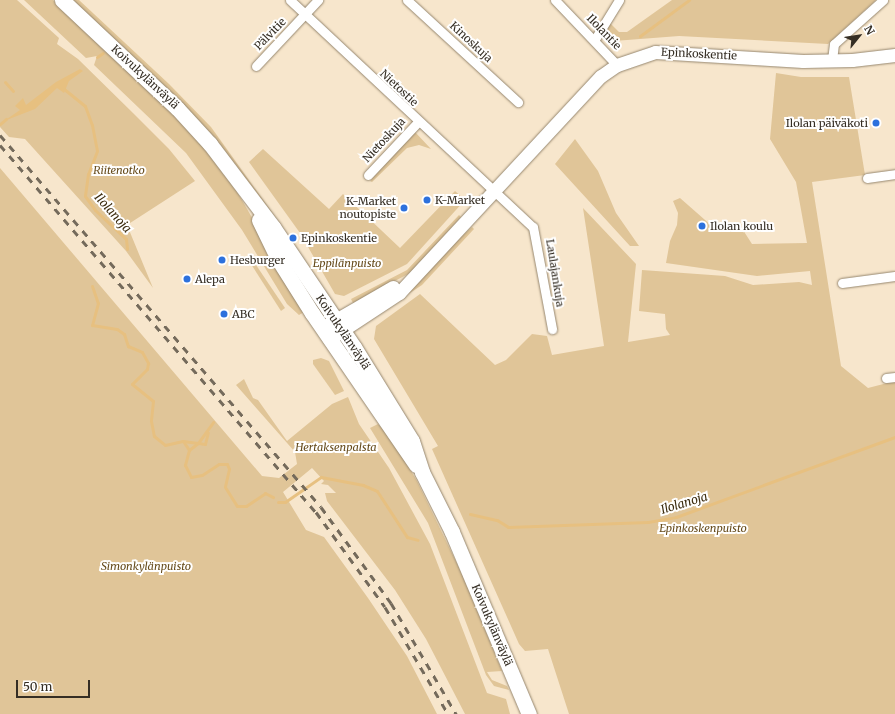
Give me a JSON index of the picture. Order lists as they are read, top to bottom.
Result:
{
  "streets": {
    "main road": ["Koivukylänväylä"],
    "street": [
      "Ilolantie",
      "Pälvitie",
      "Kinoskuja",
      "Epinkoskentie",
      "Nietostie",
      "Nietoskuja",
      "Laulajankuja"
    ]
  },
  "crossings": [
    ["Ilolantie", "Epinkoskentie"],
    ["Pälvitie", "Nietostie"],
    ["Epinkoskentie", "Koivukylänväylä"],
    ["Epinkoskentie", "Nietostie"],
    ["Epinkoskentie", "Laulajankuja"],
    ["Nietostie", "Nietoskuja"],
    ["Nietostie", "Laulajankuja"]
  ],
  "water": ["Ilolanoja"],
  "parks": [
    "Riitenotko",
    "Eppilänpuisto",
    "Hertaksenpalsta",
    "Epinkoskenpuisto",
    "Simonkylänpuisto"
  ],
  "places": [
    "Ilolan päiväkoti",
    "K-Market",
    "K-Market noutopiste",
    "Ilolan koulu",
    "Epinkoskentie",
    "Hesburger",
    "Alepa",
    "ABC"
  ],
  "scale_bar": "50 m",
  "north": "top right"
}
